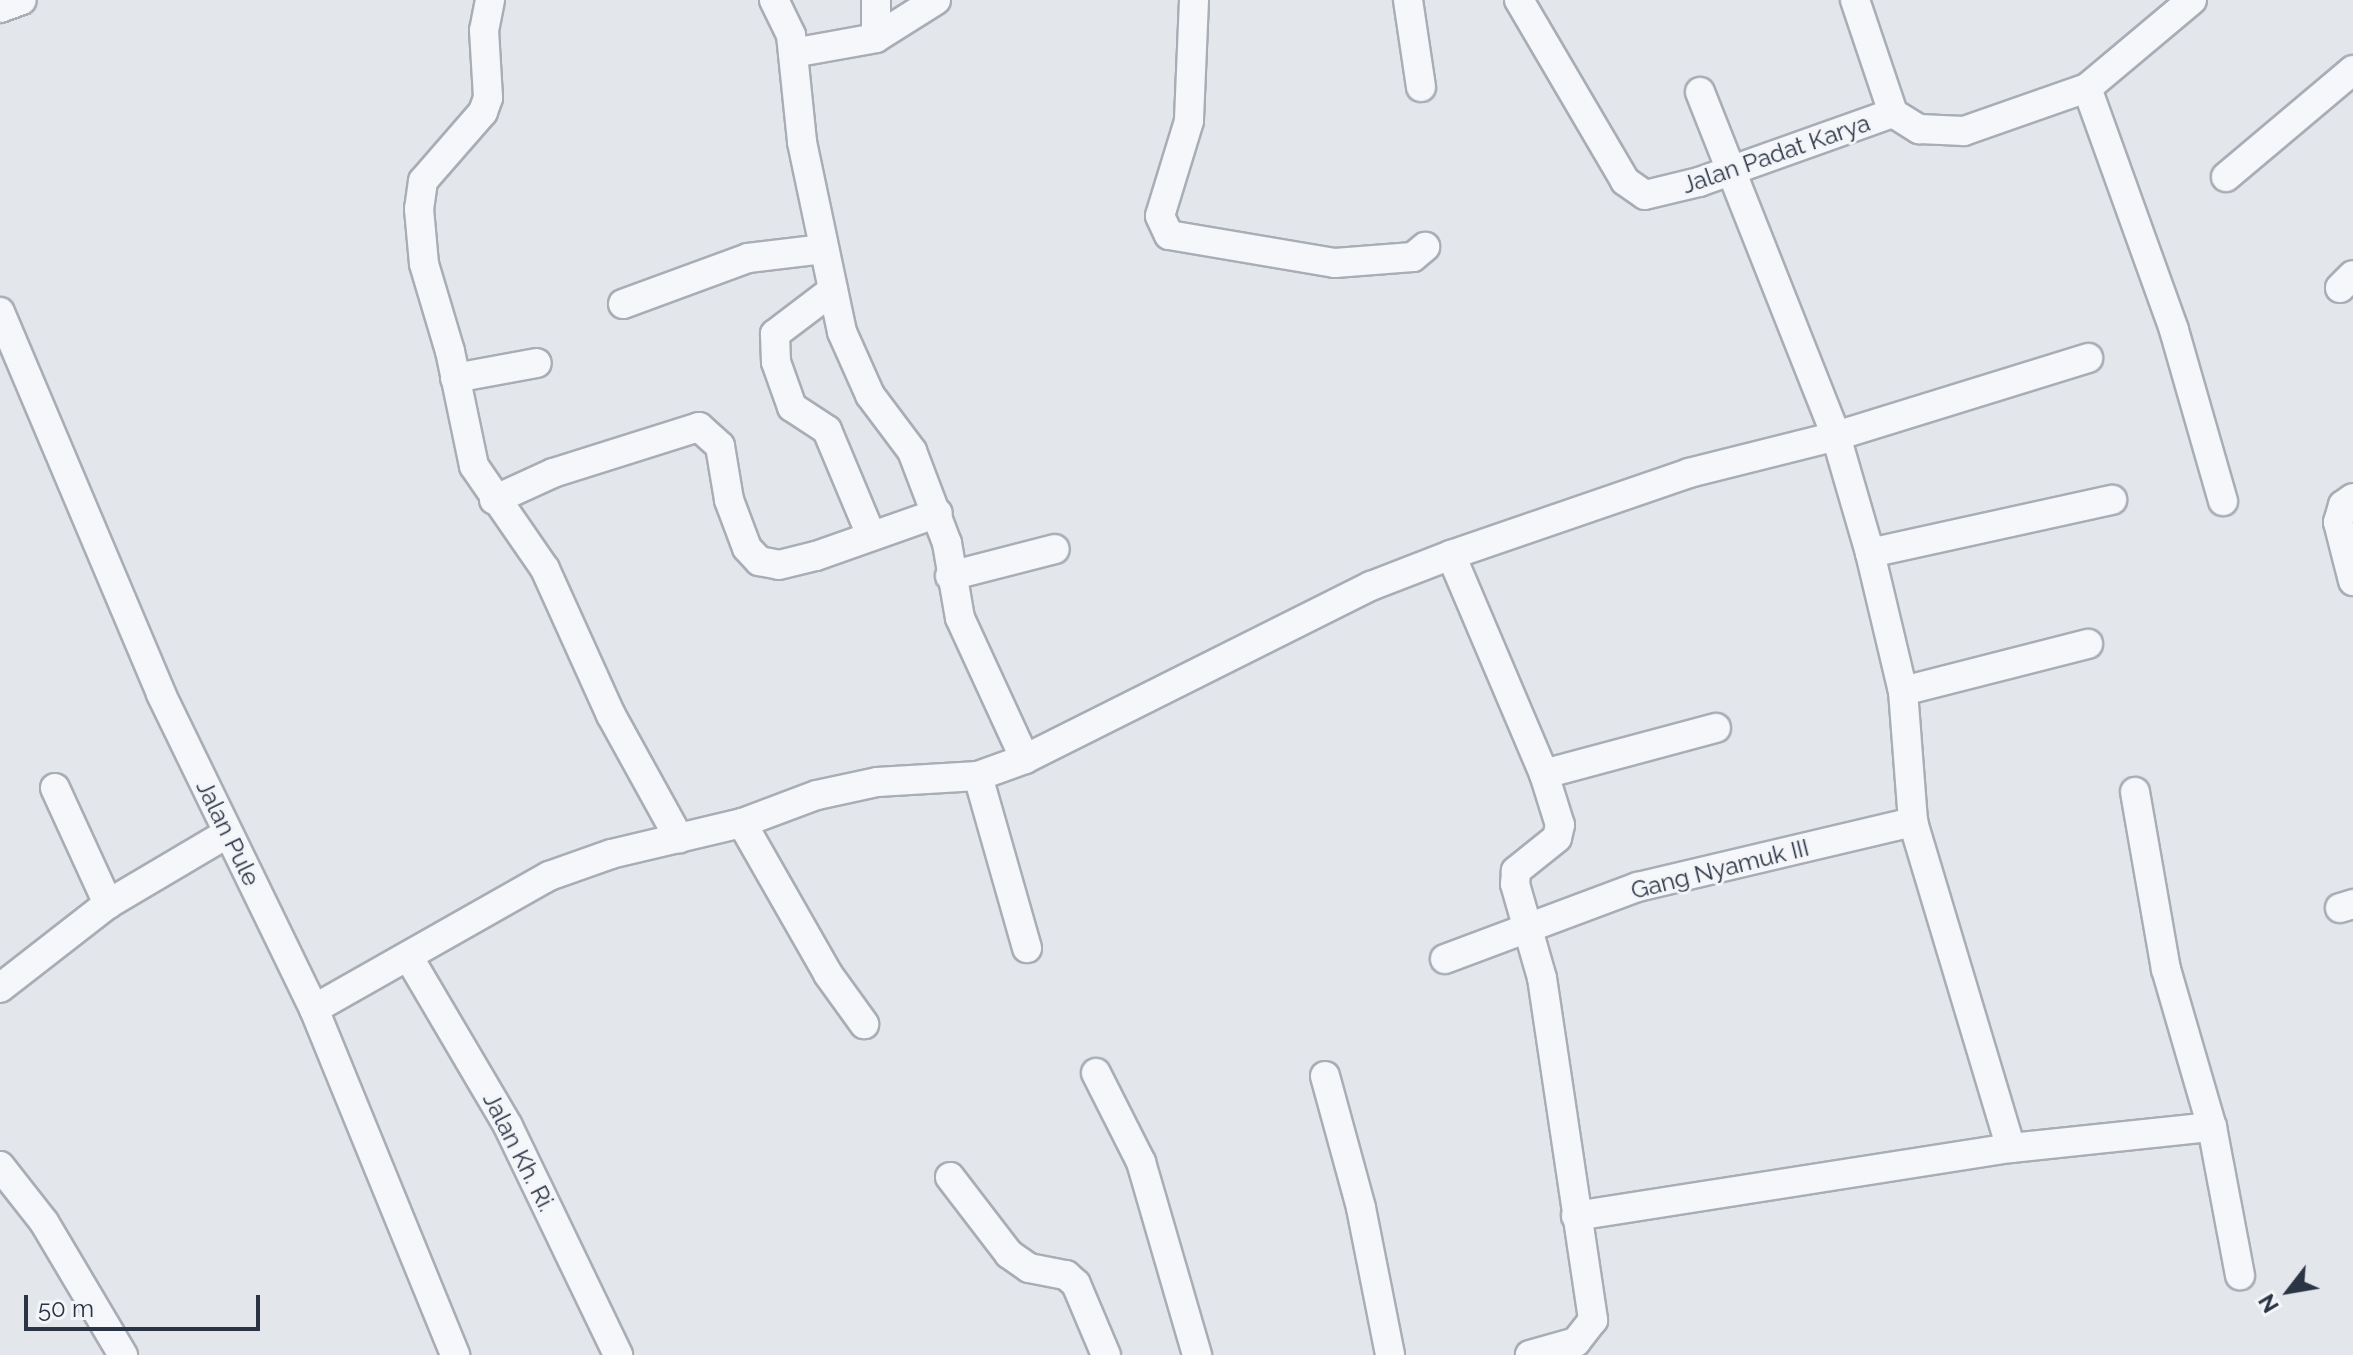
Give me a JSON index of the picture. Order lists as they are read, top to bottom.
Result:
{
  "streets": {
    "street": [
      "Jalan Padat Karya",
      "Jalan Pule",
      "Gang Nyamuk III",
      "Jalan Kh. Ri."
    ]
  },
  "scale_bar": "50 m",
  "north": "bottom left"
}
